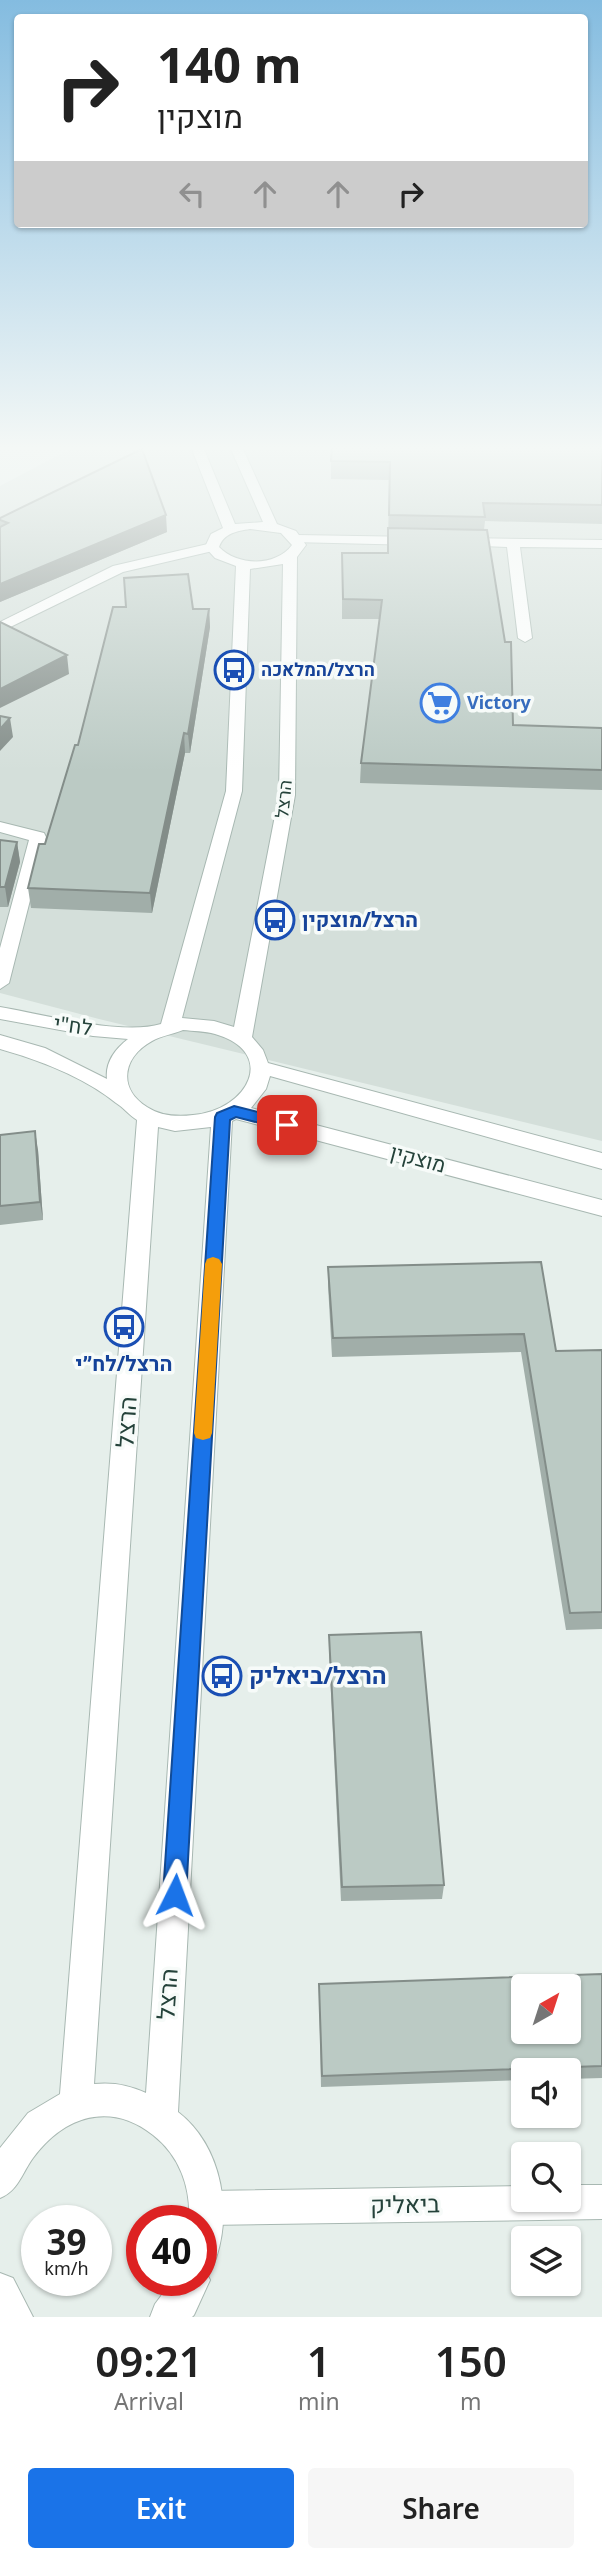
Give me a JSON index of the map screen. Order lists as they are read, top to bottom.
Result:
{
  "streets": {
    "street": [
      "הרצל",
      "לח\"י",
      "מוצקין",
      "ביאליק"
    ]
  },
  "crossings": [
    ["הרצל", "לח\"י"],
    ["הרצל", "מוצקין"],
    ["לח\"י", "מוצקין"]
  ],
  "places": {
    "bus stop": [
      "הרצל/המלאכה",
      "הרצל/מוצקין",
      "הרצל/לח״י",
      "הרצל/ביאליק"
    ],
    "supermarket": ["Victory"]
  },
  "north": "top right",
  "page": {
    "turn": ["140 m", "מוצקין"],
    "speed": "39 km/h",
    "limit": "40",
    "eta": [
      "09:21",
      "Arrival",
      "1",
      "min",
      "150",
      "m"
    ],
    "buttons": ["Exit", "Share"]
  }
}
